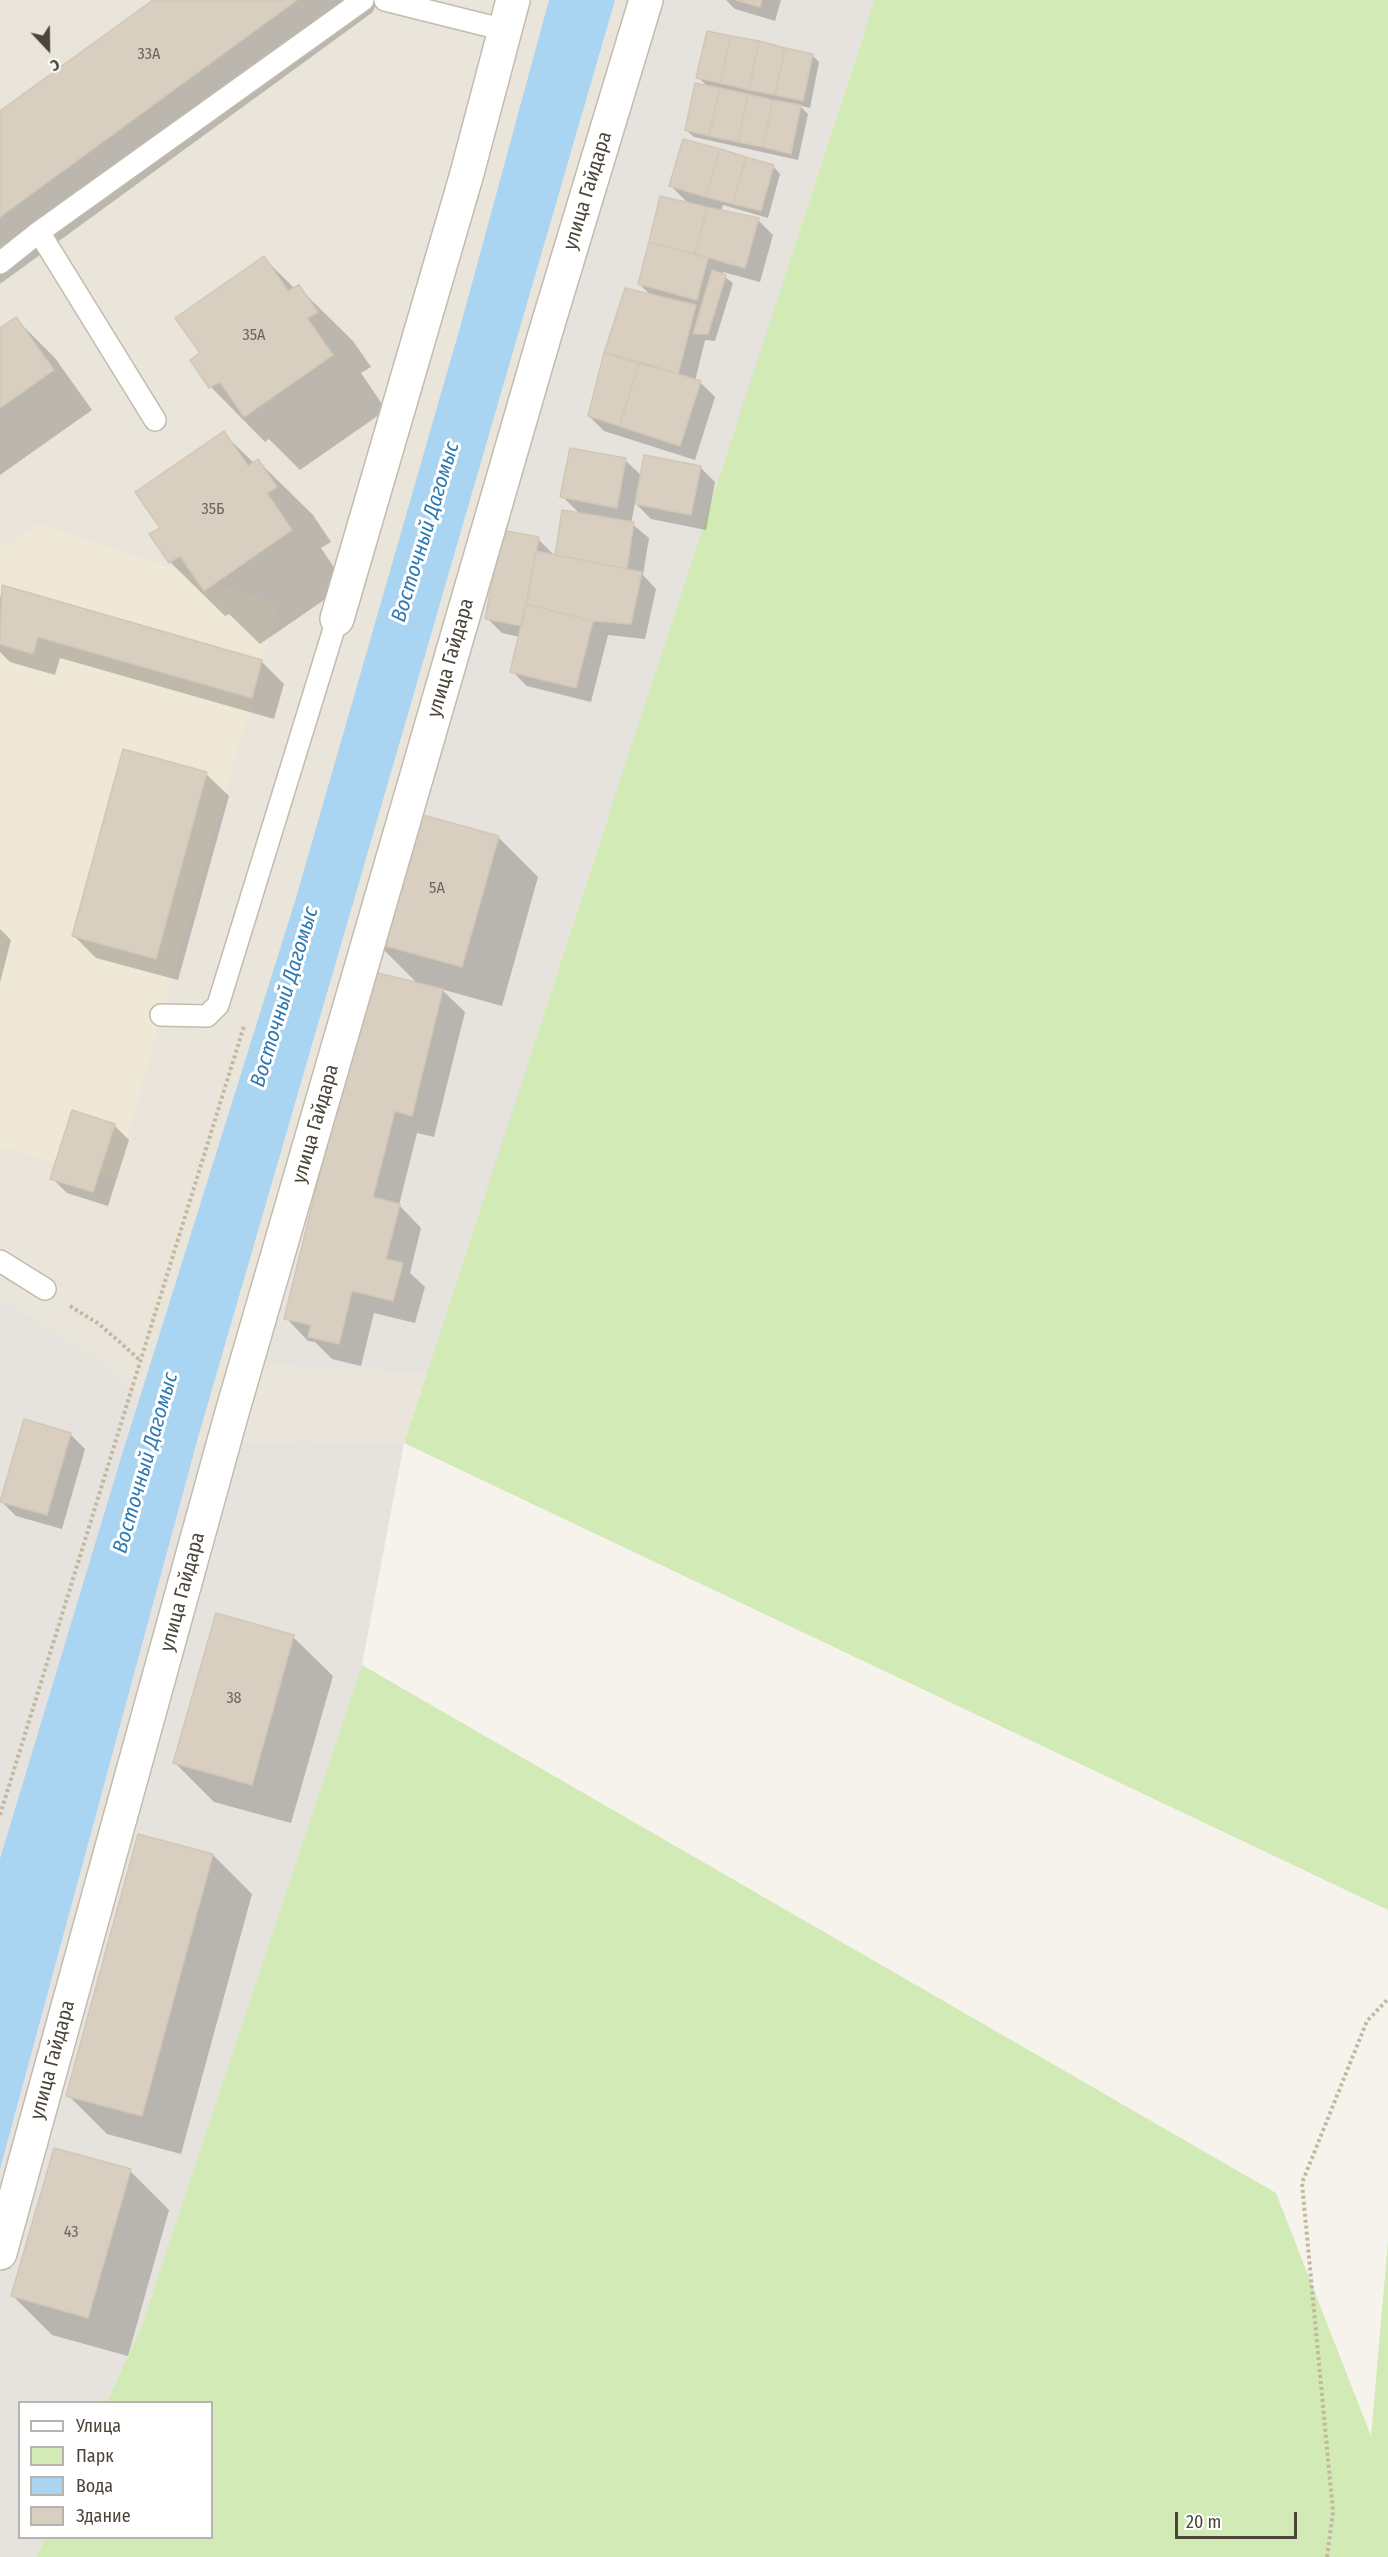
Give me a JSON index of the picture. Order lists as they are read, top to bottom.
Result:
{
  "streets": {
    "street": ["улица Гайдара"]
  },
  "water": ["Восточный Дагомыс"],
  "house_numbers": [
    "33А",
    "35А",
    "35Б",
    "5А",
    "38",
    "43"
  ],
  "legend": [
    "Улица",
    "Парк",
    "Вода",
    "Здание"
  ],
  "scale_bar": "20 m",
  "north": "bottom"
}
